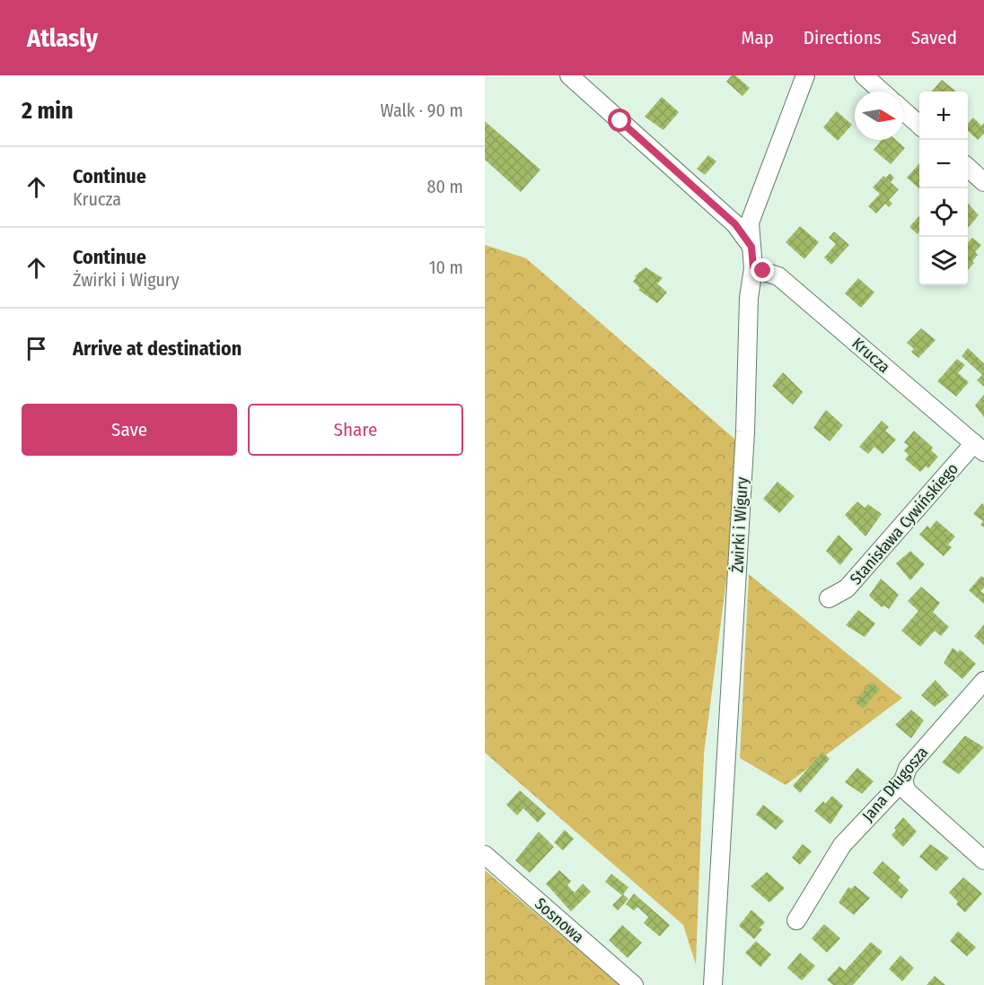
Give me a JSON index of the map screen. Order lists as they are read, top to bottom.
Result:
{
  "streets": {
    "street": [
      "Krucza",
      "Stanisława Cywińskiego",
      "Żwirki i Wigury",
      "Jana Długosza",
      "Sosnowa"
    ]
  },
  "crossings": [
    ["Krucza", "Stanisława Cywińskiego"],
    ["Krucza", "Żwirki i Wigury"]
  ],
  "north": "right",
  "page": {
    "header": "Atlasly",
    "nav": ["Map", "Directions", "Saved"],
    "heading": ["2 min", "Walk · 90 m"],
    "map_buttons": ["+", "−"],
    "list": [
      ["Continue", "Krucza", "80 m"],
      ["Continue", "Żwirki i Wigury", "10 m"],
      "Arrive at destination"
    ],
    "buttons": ["Save", "Share"]
  }
}
